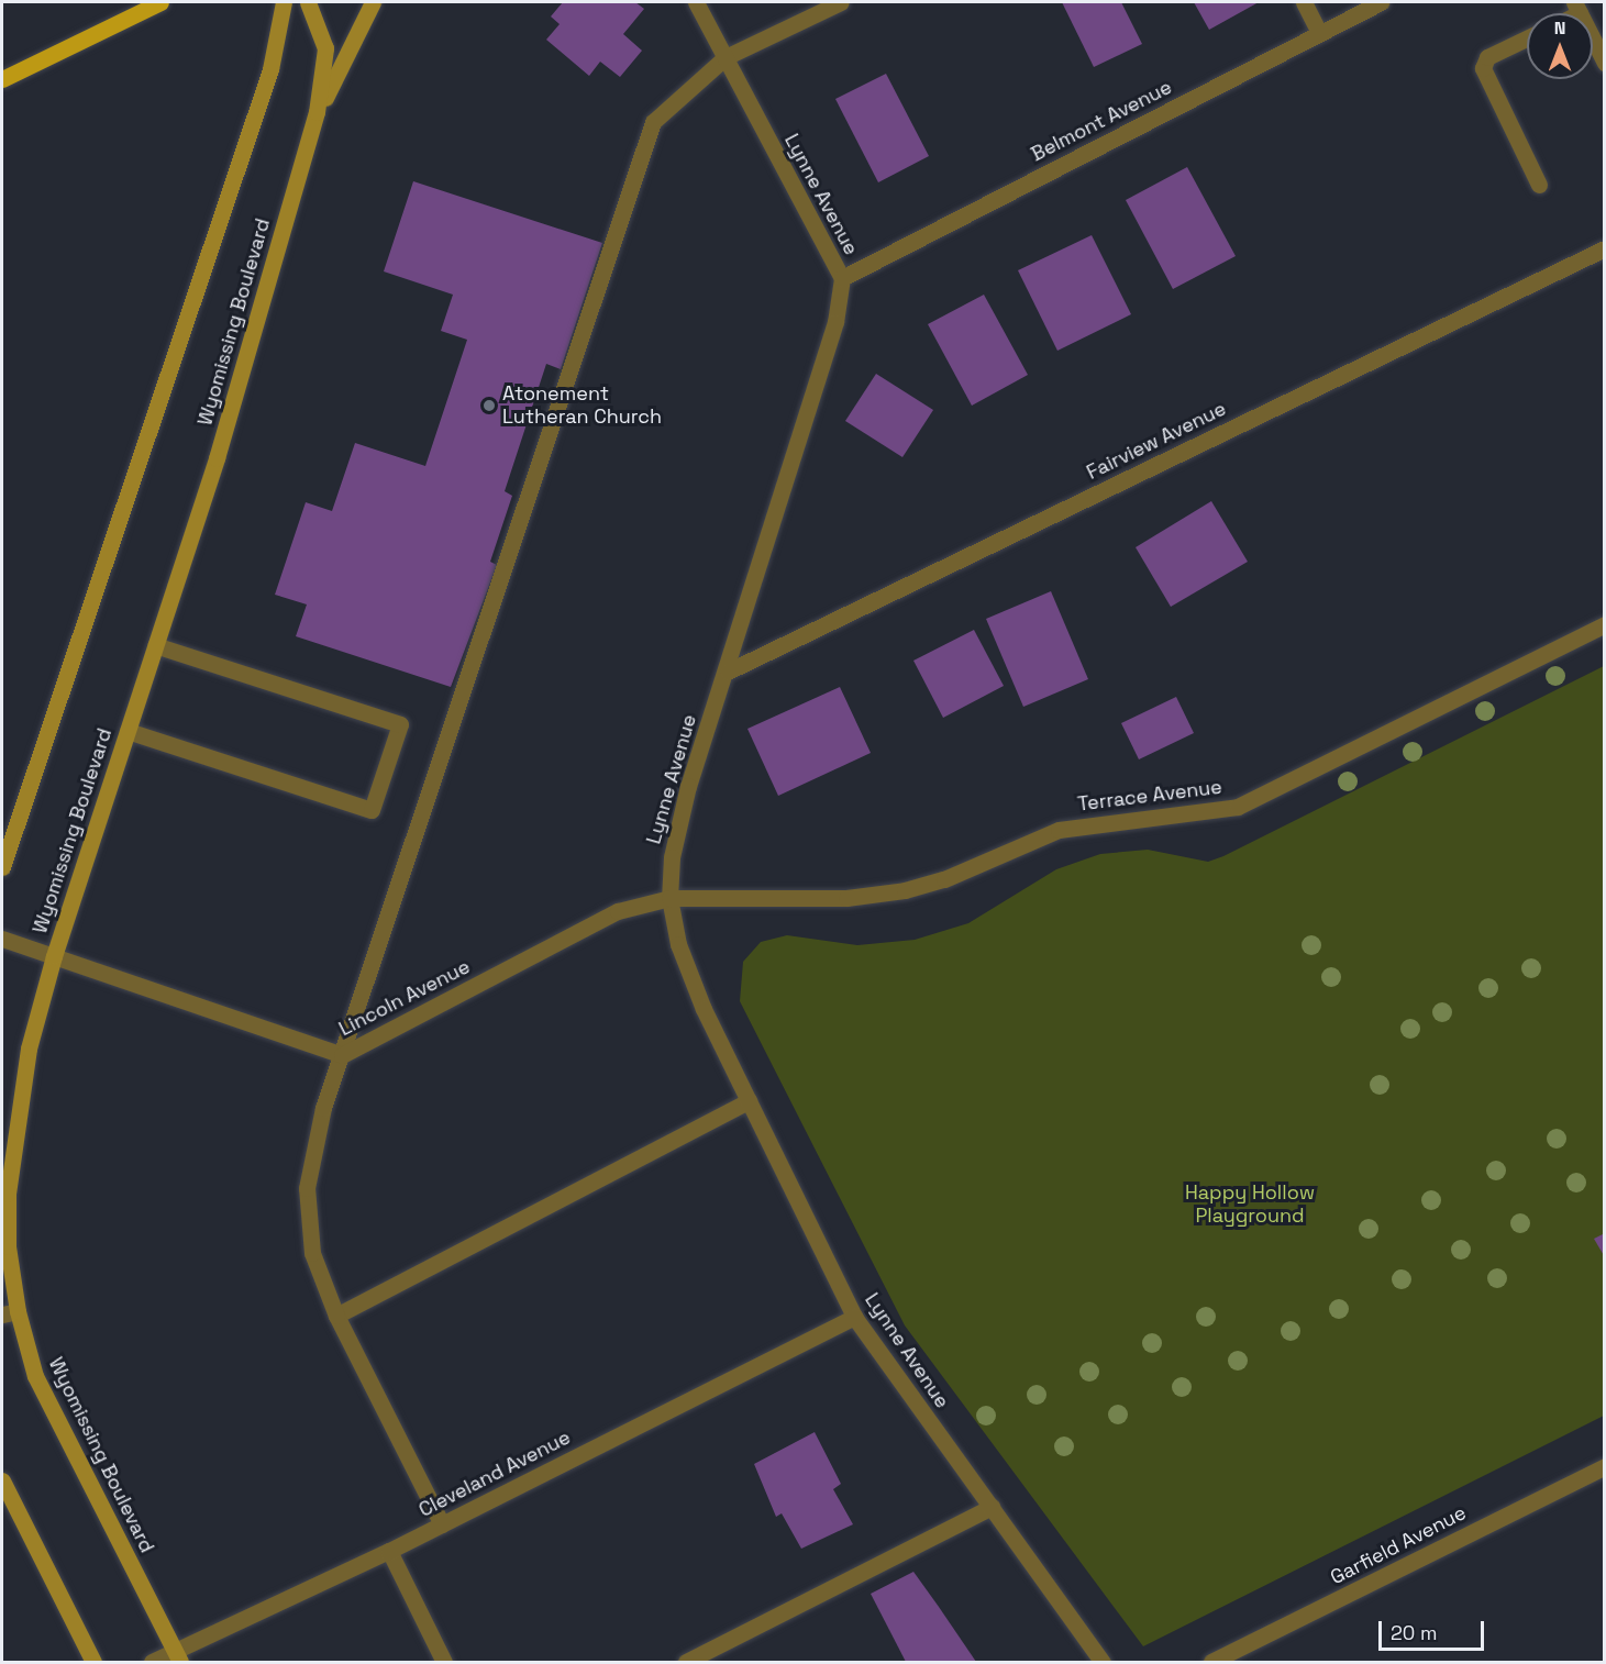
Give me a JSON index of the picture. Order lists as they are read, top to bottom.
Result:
{
  "streets": {
    "main road": ["Wyomissing Boulevard"],
    "street": [
      "Belmont Avenue",
      "Lynne Avenue",
      "Fairview Avenue",
      "Terrace Avenue",
      "Lincoln Avenue",
      "Cleveland Avenue",
      "Garfield Avenue"
    ]
  },
  "crossings": [
    ["Belmont Avenue", "Lynne Avenue"],
    ["Lynne Avenue", "Fairview Avenue"],
    ["Lynne Avenue", "Terrace Avenue"],
    ["Lynne Avenue", "Lincoln Avenue"],
    ["Lynne Avenue", "Cleveland Avenue"],
    ["Wyomissing Boulevard", "Lincoln Avenue"],
    ["Wyomissing Boulevard", "Cleveland Avenue"],
    ["Terrace Avenue", "Lincoln Avenue"]
  ],
  "parks": ["Happy Hollow Playground"],
  "places": ["Atonement Lutheran Church"],
  "scale_bar": "20 m",
  "north": "top"
}
